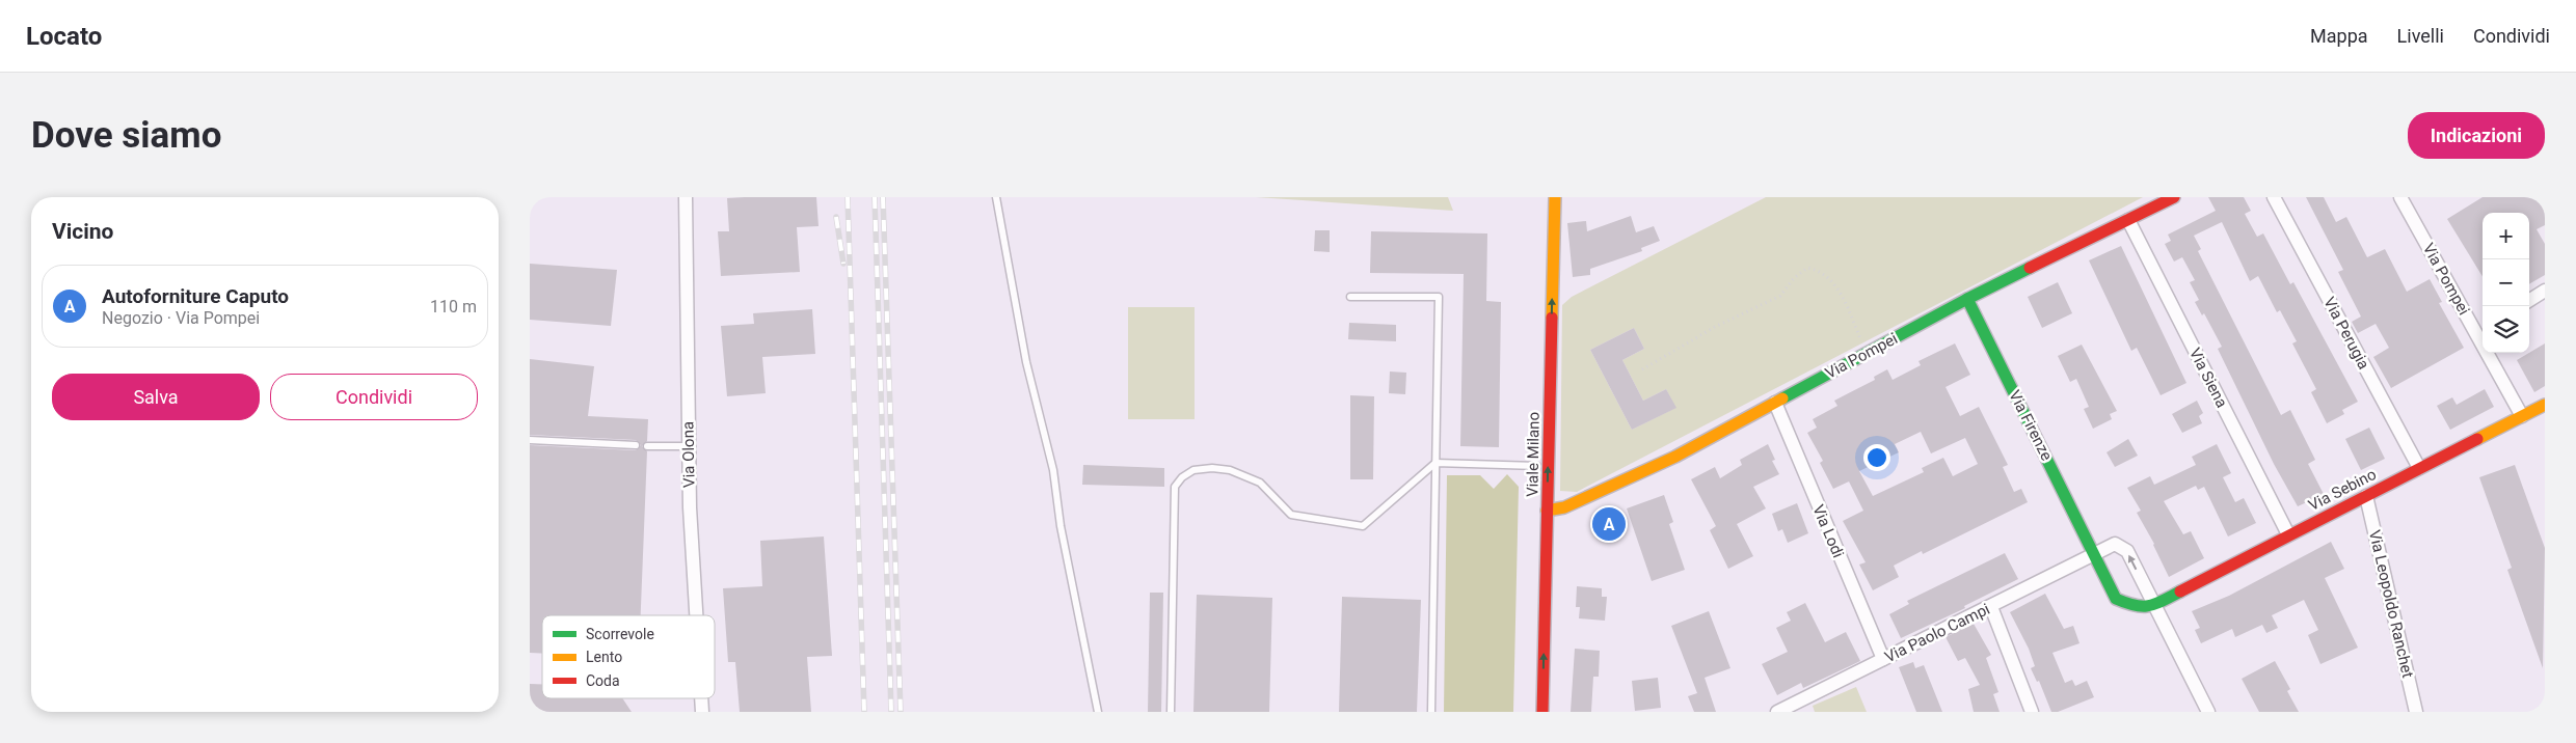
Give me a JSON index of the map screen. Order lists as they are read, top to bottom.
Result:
{
  "streets": {
    "street": [
      "Via Pompei",
      "Via Perugia",
      "Via Siena",
      "Via Firenze",
      "Via Olona",
      "Viale Milano",
      "Via Sebino",
      "Via Lodi",
      "Via Leopoldo Ranchet",
      "Via Paolo Campi"
    ]
  },
  "crossings": [
    ["Via Pompei", "Via Siena"],
    ["Via Pompei", "Via Firenze"],
    ["Via Pompei", "Viale Milano"],
    ["Via Pompei", "Via Sebino"],
    ["Via Pompei", "Via Lodi"],
    ["Via Perugia", "Via Sebino"],
    ["Via Siena", "Via Sebino"],
    ["Via Firenze", "Via Sebino"],
    ["Via Firenze", "Via Paolo Campi"],
    ["Via Sebino", "Via Leopoldo Ranchet"],
    ["Via Lodi", "Via Paolo Campi"]
  ],
  "legend": ["Scorrevole", "Lento", "Coda"],
  "page": {
    "header": "Locato",
    "nav": ["Mappa", "Livelli", "Condividi"],
    "buttons": [
      "Indicazioni",
      ["Salva", "Condividi"]
    ],
    "title": "Dove siamo",
    "heading": "Vicino",
    "map_buttons": ["+", "−"],
    "list": [
      {
        "mark": "A",
        "name": "Autoforniture Caputo",
        "note": "Negozio · Via Pompei",
        "value": "110 m"
      }
    ],
    "pins": "A"
  }
}
